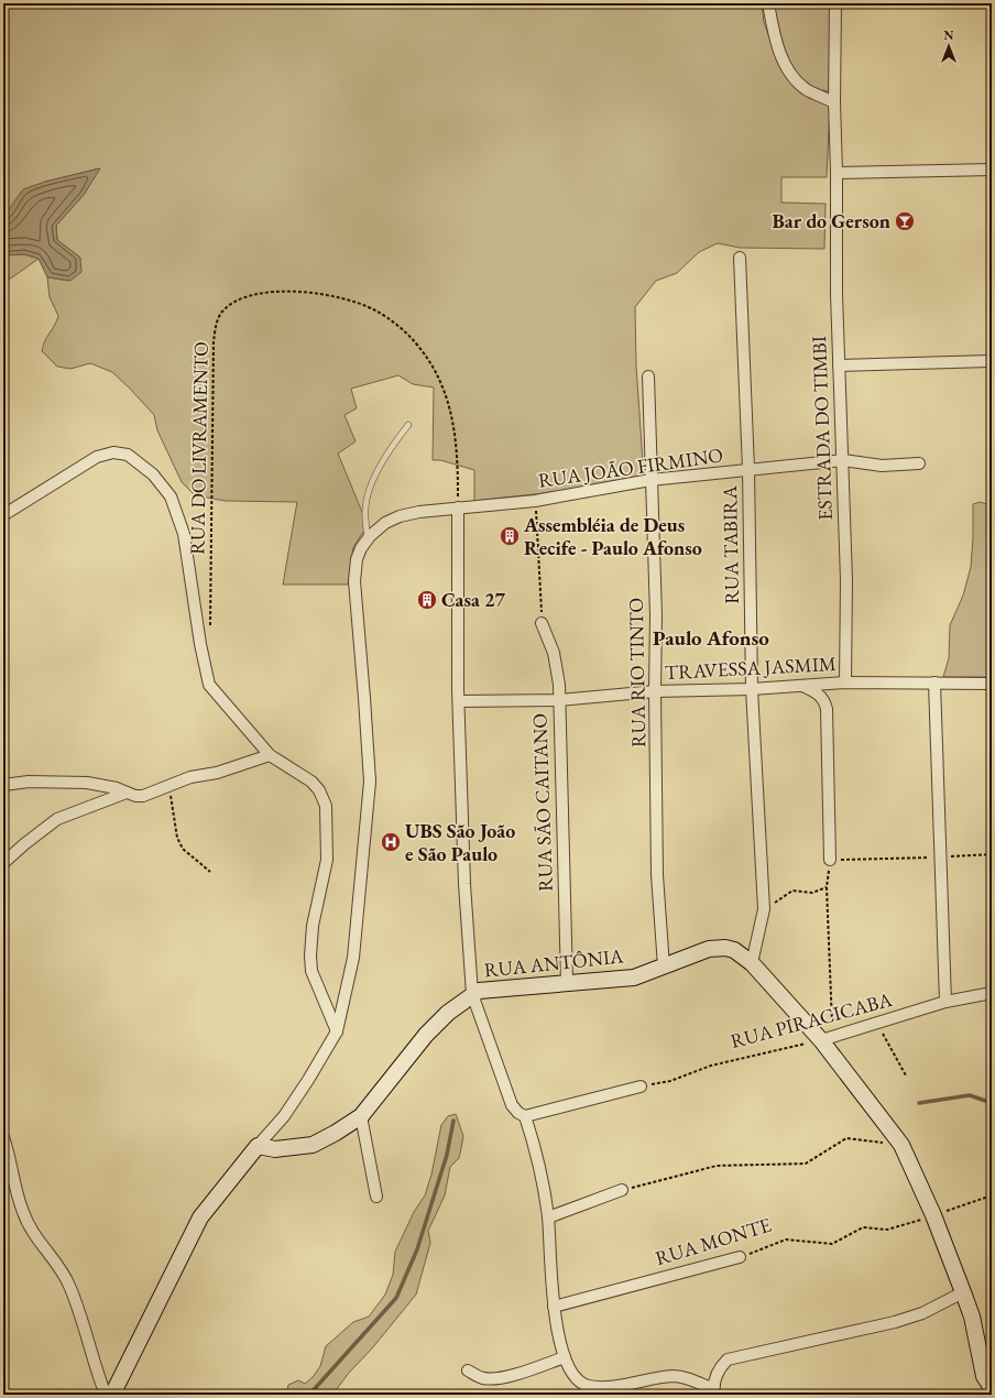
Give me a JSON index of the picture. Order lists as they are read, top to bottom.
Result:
{
  "streets": {
    "street": [
      "ESTRADA DO TIMBI",
      "RUA JOÃO FIRMINO",
      "RUA TABIRA",
      "TRAVESSA JASMIM",
      "RUA RIO TINTO",
      "RUA SÃO CAITANO",
      "RUA ANTÔNIA",
      "RUA PIRACICABA",
      "RUA MONTE"
    ],
    "path": ["RUA DO LIVRAMENTO"]
  },
  "crossings": [
    ["ESTRADA DO TIMBI", "RUA JOÃO FIRMINO"],
    ["ESTRADA DO TIMBI", "TRAVESSA JASMIM"],
    ["RUA DO LIVRAMENTO", "RUA JOÃO FIRMINO"],
    ["RUA JOÃO FIRMINO", "RUA TABIRA"],
    ["RUA JOÃO FIRMINO", "RUA RIO TINTO"],
    ["RUA TABIRA", "TRAVESSA JASMIM"],
    ["RUA TABIRA", "RUA ANTÔNIA"],
    ["TRAVESSA JASMIM", "RUA RIO TINTO"],
    ["TRAVESSA JASMIM", "RUA SÃO CAITANO"],
    ["RUA RIO TINTO", "RUA ANTÔNIA"],
    ["RUA SÃO CAITANO", "RUA ANTÔNIA"],
    ["RUA ANTÔNIA", "RUA PIRACICABA"],
    ["RUA ANTÔNIA", "RUA MONTE"]
  ],
  "districts": ["Paulo Afonso"],
  "places": {
    "bar": ["Bar do Gerson"],
    "building": ["Assembléia de Deus Recife - Paulo Afonso", "Casa 27"],
    "hospital": ["UBS São João e São Paulo"]
  },
  "north": "top"
}
